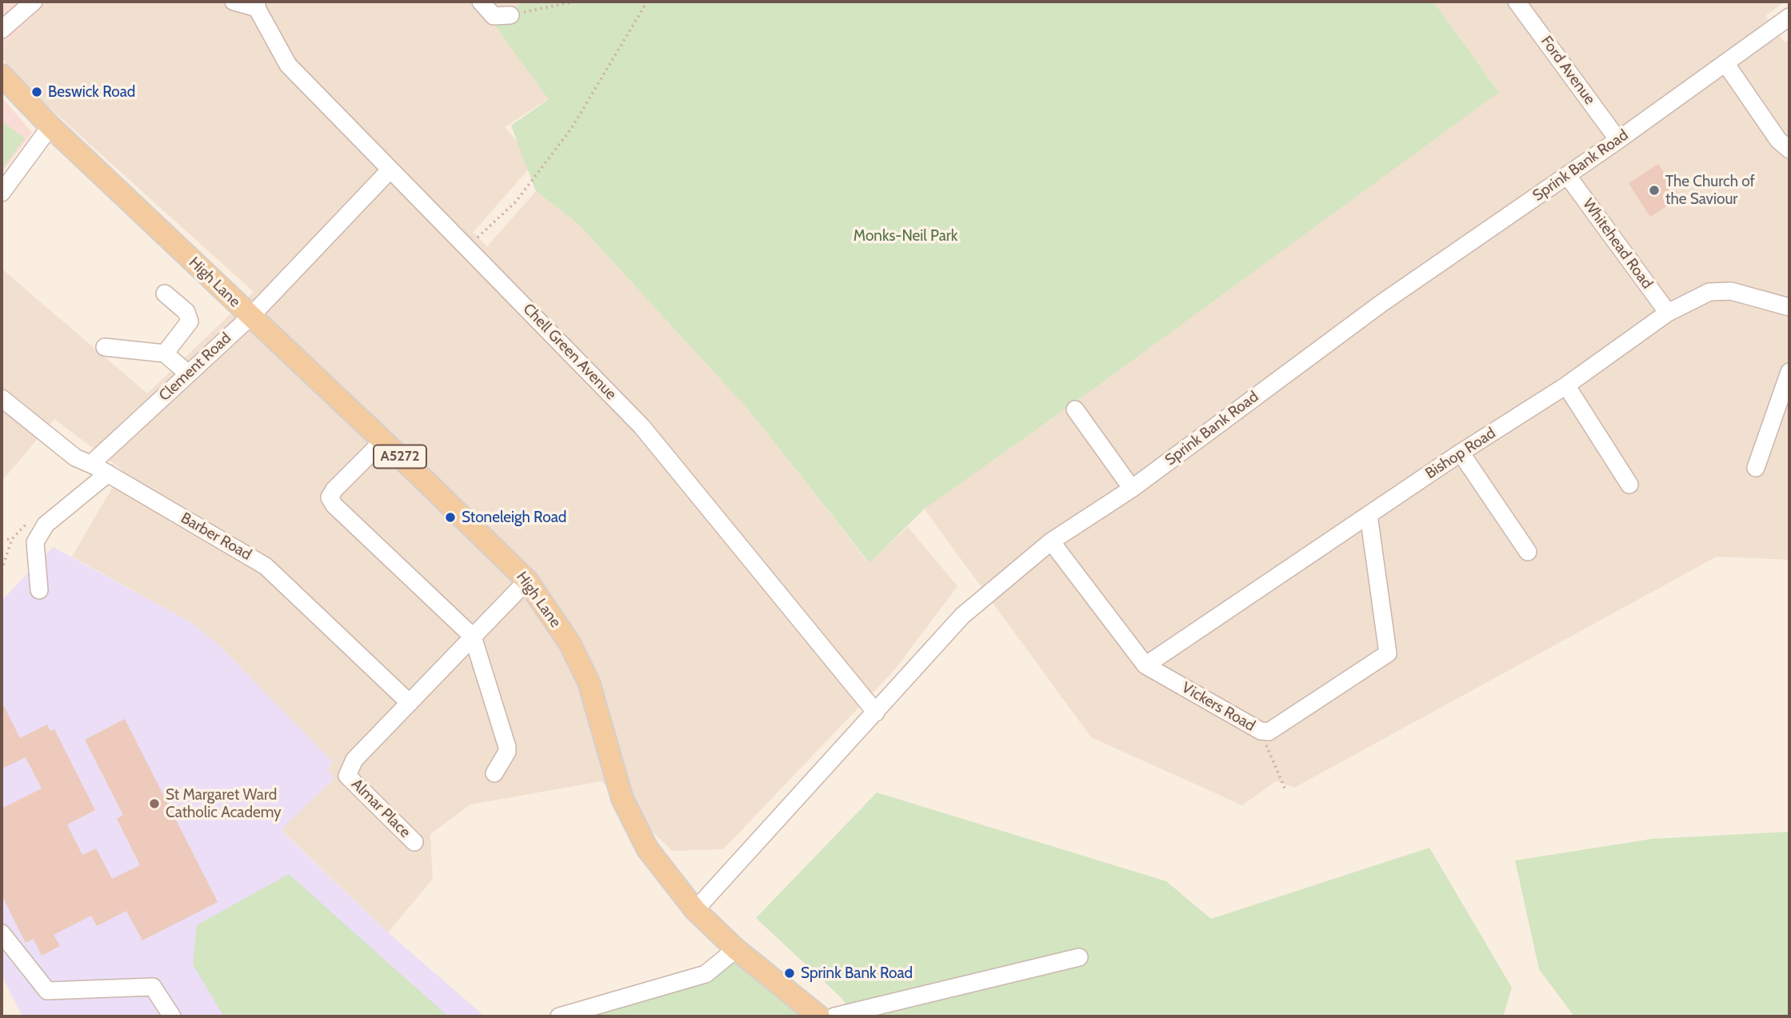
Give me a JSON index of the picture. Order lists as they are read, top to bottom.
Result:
{
  "streets": {
    "main road": ["High Lane", "A5272"],
    "street": [
      "Ford Avenue",
      "Sprink Bank Road",
      "Whitehead Road",
      "Chell Green Avenue",
      "Clement Road",
      "Bishop Road",
      "Barber Road",
      "Vickers Road",
      "Almar Place"
    ]
  },
  "crossings": [
    ["Ford Avenue", "Sprink Bank Road"],
    ["Sprink Bank Road", "Whitehead Road"],
    ["Sprink Bank Road", "High Lane"],
    ["Sprink Bank Road", "Chell Green Avenue"],
    ["Sprink Bank Road", "Vickers Road"],
    ["Whitehead Road", "Bishop Road"],
    ["High Lane", "Clement Road"],
    ["Chell Green Avenue", "Clement Road"],
    ["Clement Road", "Barber Road"],
    ["Bishop Road", "Vickers Road"],
    ["Barber Road", "Almar Place"]
  ],
  "parks": ["Monks-Neil Park"],
  "places": [
    "Beswick Road",
    "The Church of the Saviour",
    "Stoneleigh Road",
    "St Margaret Ward Catholic Academy",
    "Sprink Bank Road"
  ]
}
